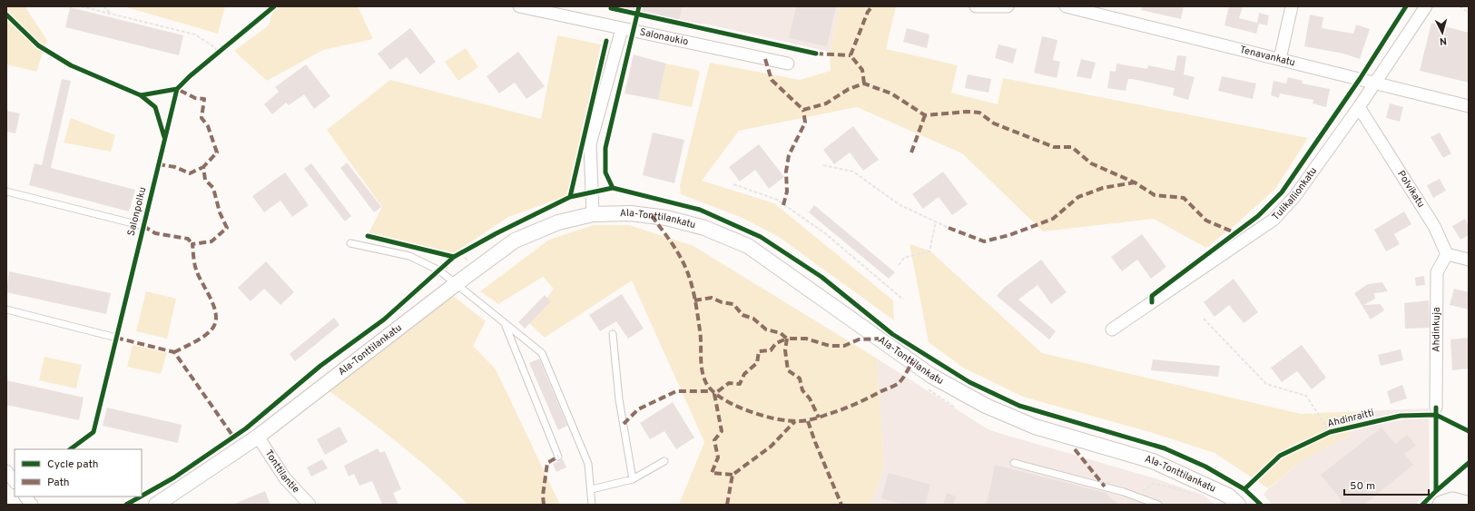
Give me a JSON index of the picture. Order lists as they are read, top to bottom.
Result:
{
  "streets": {
    "street": [
      "Salonaukio",
      "Tenavankatu",
      "Polvikatu",
      "Tulikallionkatu",
      "Ala-Tonttilankatu",
      "Ahdinkuja",
      "Tonttilantie"
    ],
    "cycle path": ["Salonpolku", "Ahdinraitti"]
  },
  "crossings": [
    ["Tenavankatu", "Tulikallionkatu"],
    ["Polvikatu", "Tulikallionkatu"],
    ["Polvikatu", "Ahdinkuja"],
    ["Ala-Tonttilankatu", "Tonttilantie"]
  ],
  "legend": ["Cycle path", "Path"],
  "scale_bar": "50 m",
  "north": "bottom"
}
